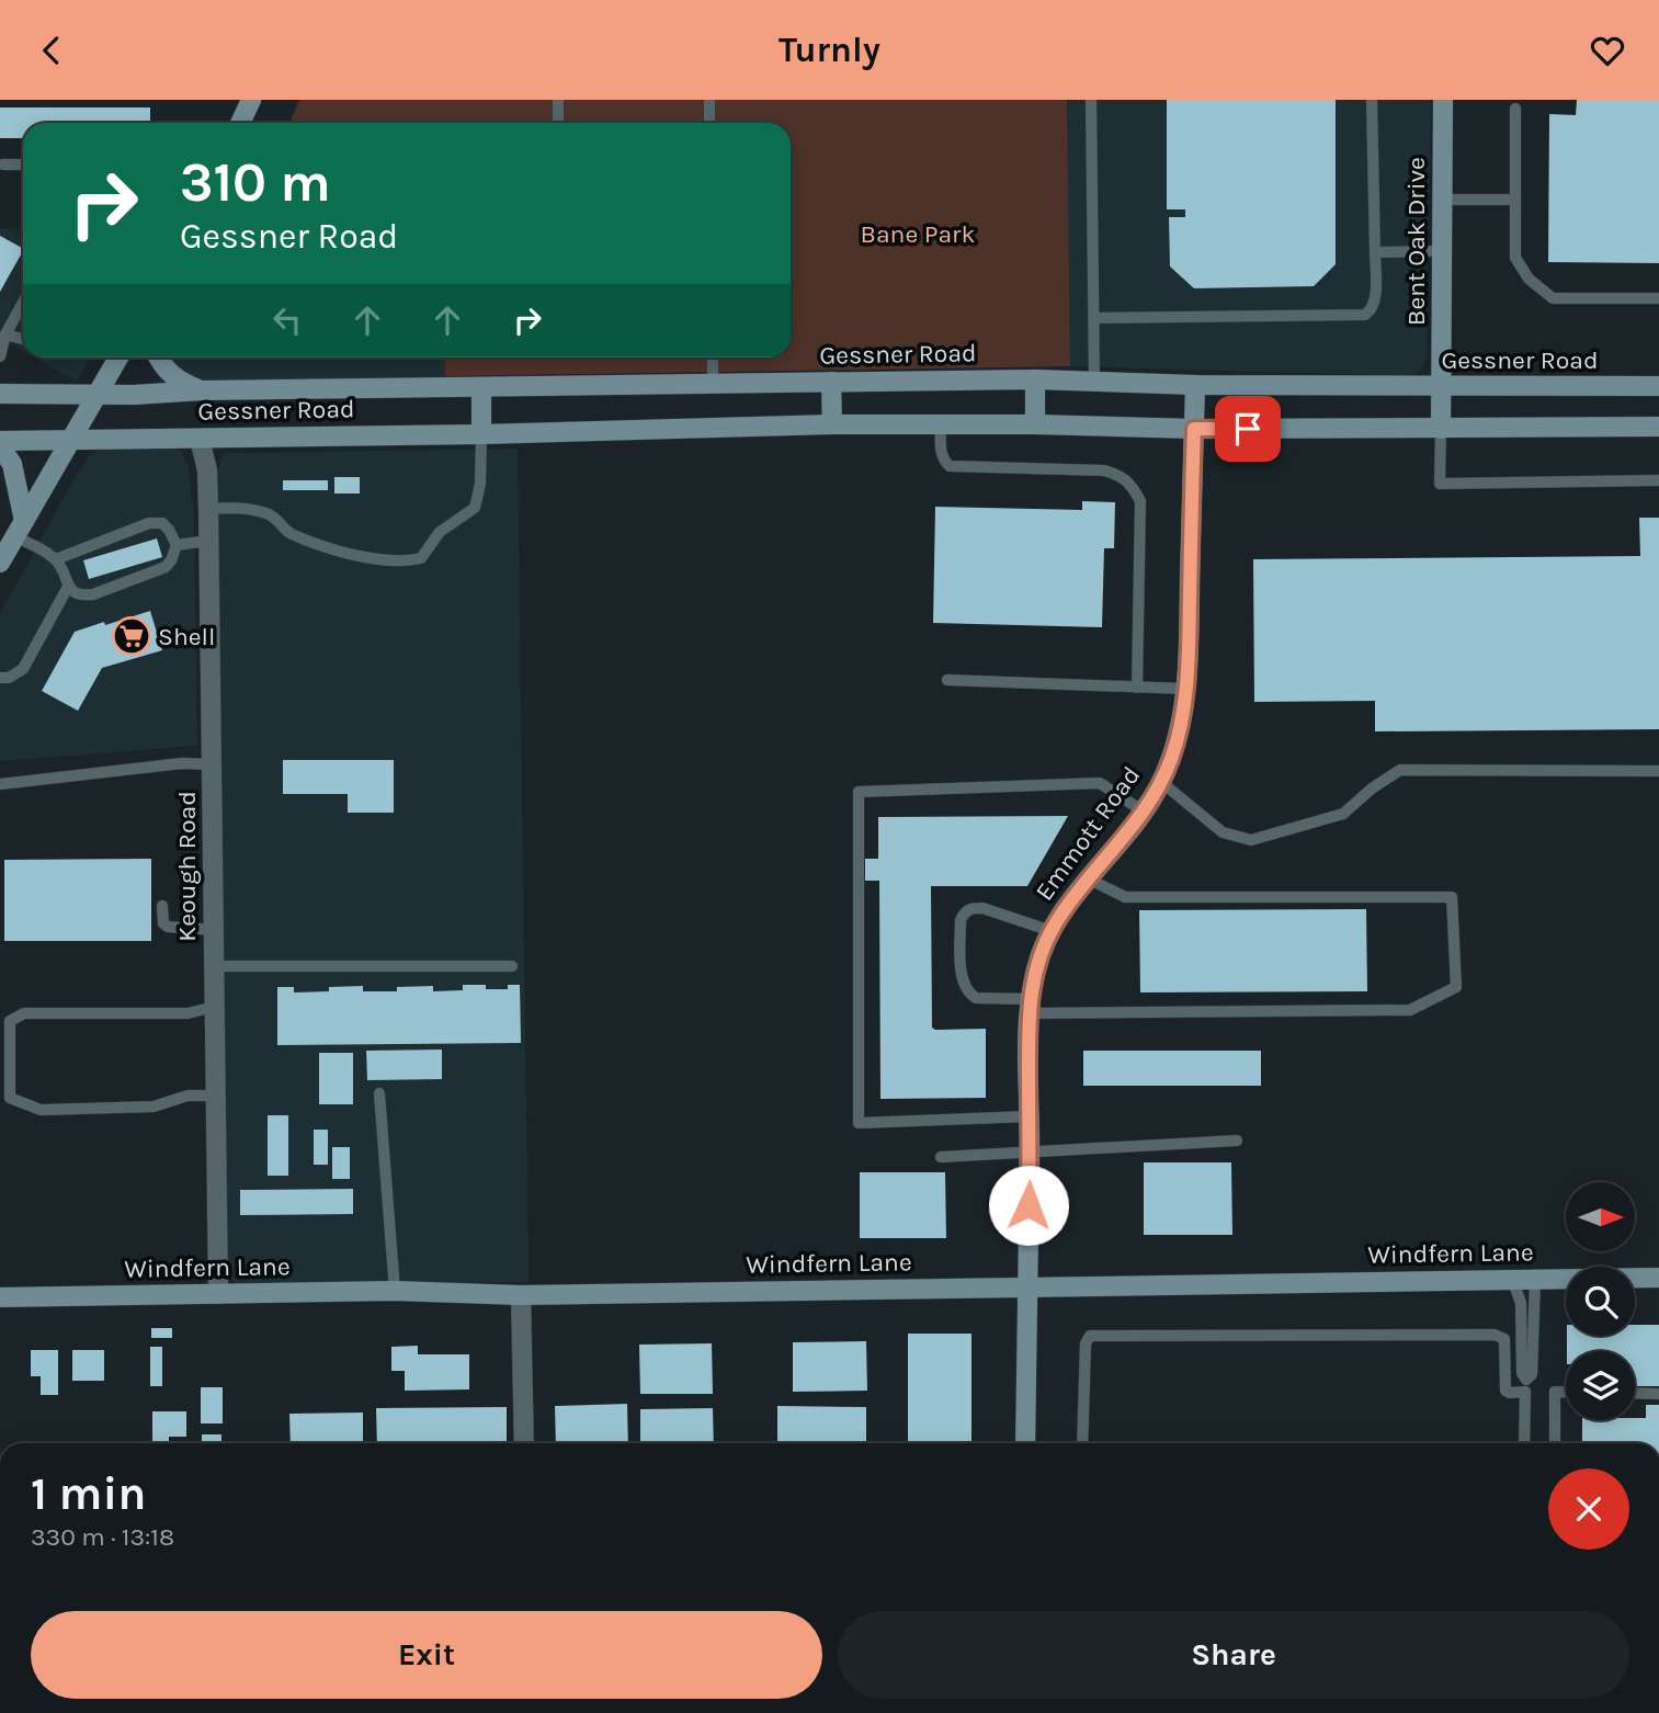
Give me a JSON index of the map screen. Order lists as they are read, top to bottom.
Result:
{
  "streets": {
    "main road": [
      "Bent Oak Drive",
      "Gessner Road",
      "Emmott Road",
      "Windfern Lane"
    ],
    "street": ["Keough Road"]
  },
  "crossings": [
    ["Bent Oak Drive", "Gessner Road"],
    ["Gessner Road", "Emmott Road"],
    ["Gessner Road", "Keough Road"],
    ["Emmott Road", "Windfern Lane"],
    ["Keough Road", "Windfern Lane"]
  ],
  "parks": ["Bane Park"],
  "places": {
    "supermarket": ["Shell"]
  },
  "north": "right",
  "page": {
    "header": "Turnly",
    "turn": ["310 m", "Gessner Road"],
    "heading": ["1 min", "330 m · 13:18"],
    "buttons": ["Exit", "Share"]
  }
}
